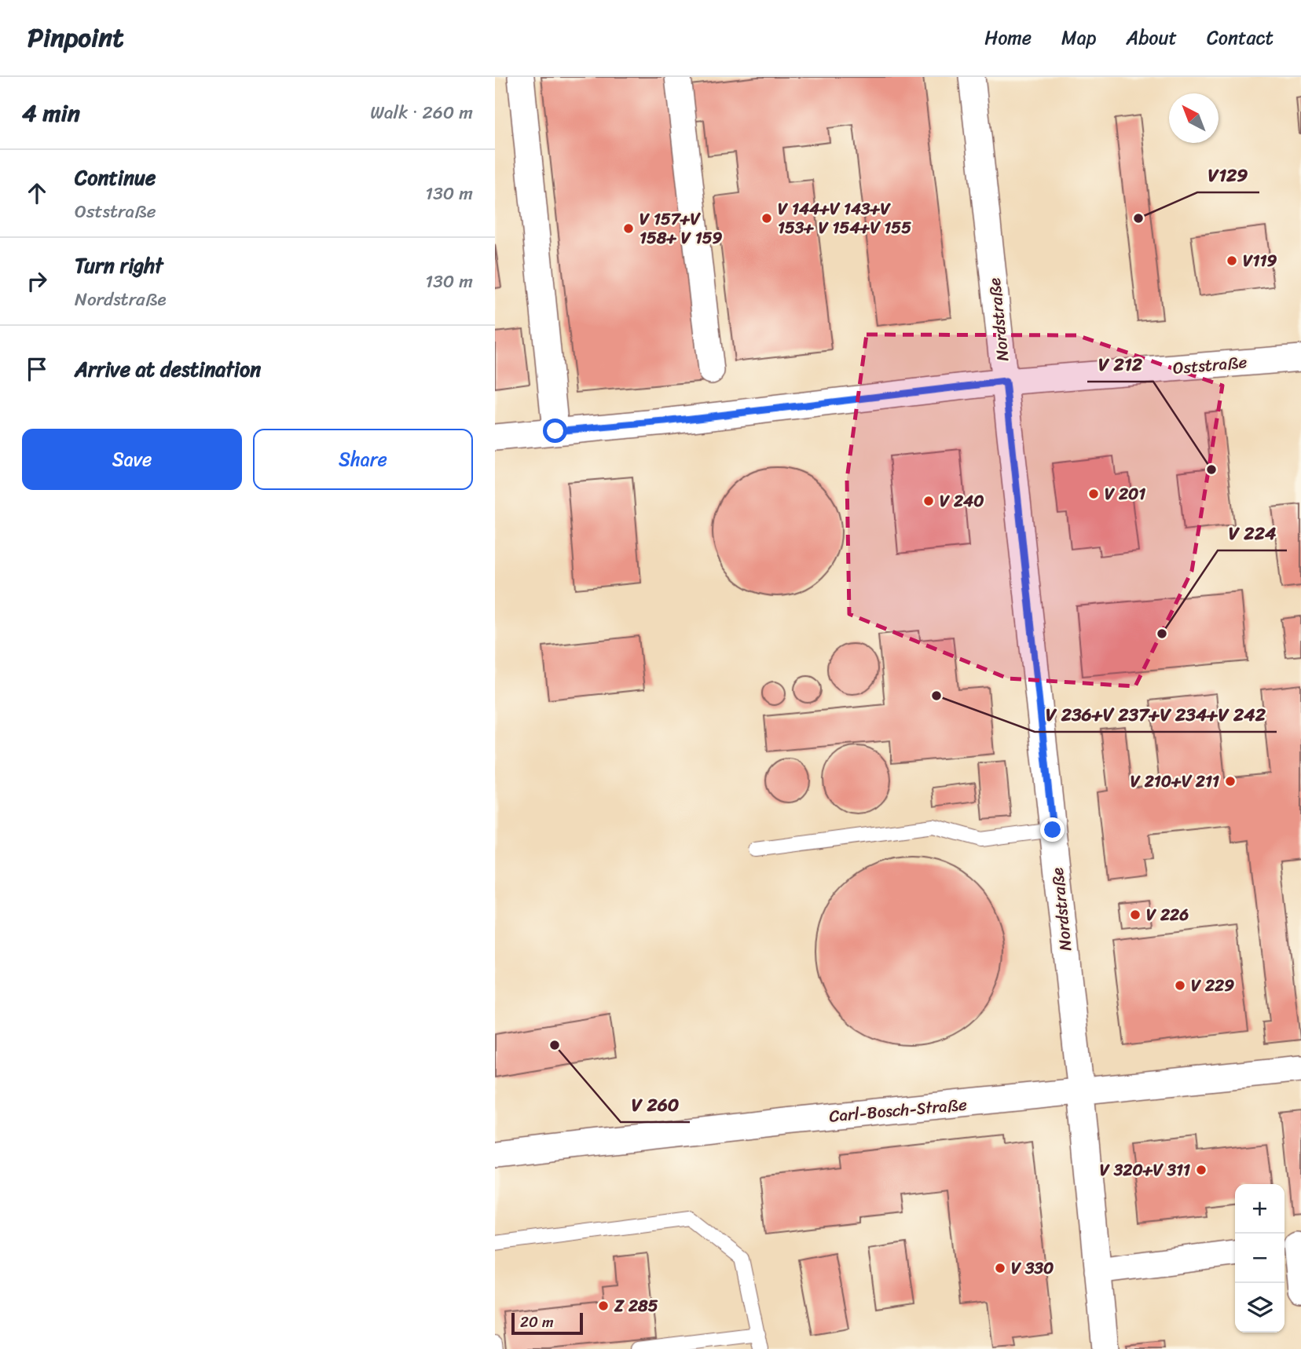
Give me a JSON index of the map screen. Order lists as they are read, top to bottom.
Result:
{
  "streets": {
    "street": ["Nordstraße", "Oststraße", "Carl-Bosch-Straße"]
  },
  "crossings": [
    ["Nordstraße", "Oststraße"],
    ["Nordstraße", "Carl-Bosch-Straße"]
  ],
  "places": [
    "V 144+V 143+V 153+ V 154+V 155",
    "V129",
    "V 157+V 158+ V 159",
    "V119",
    "V 212",
    "V 201",
    "V 240",
    "V 224",
    "V 236+V 237+V 234+V 242",
    "V 210+V 211",
    "V 226",
    "V 229",
    "V 260",
    "V 320+V 311",
    "V 330",
    "Z 285"
  ],
  "scale_bar": "20 m",
  "north": "top left",
  "page": {
    "header": "Pinpoint",
    "nav": [
      "Home",
      "Map",
      "About",
      "Contact"
    ],
    "heading": ["4 min", "Walk · 260 m"],
    "list": [
      ["Continue", "Oststraße", "130 m"],
      ["Turn right", "Nordstraße", "130 m"],
      "Arrive at destination"
    ],
    "buttons": ["Save", "Share"],
    "map_buttons": ["+", "−"],
    "scale": "20 m"
  }
}
